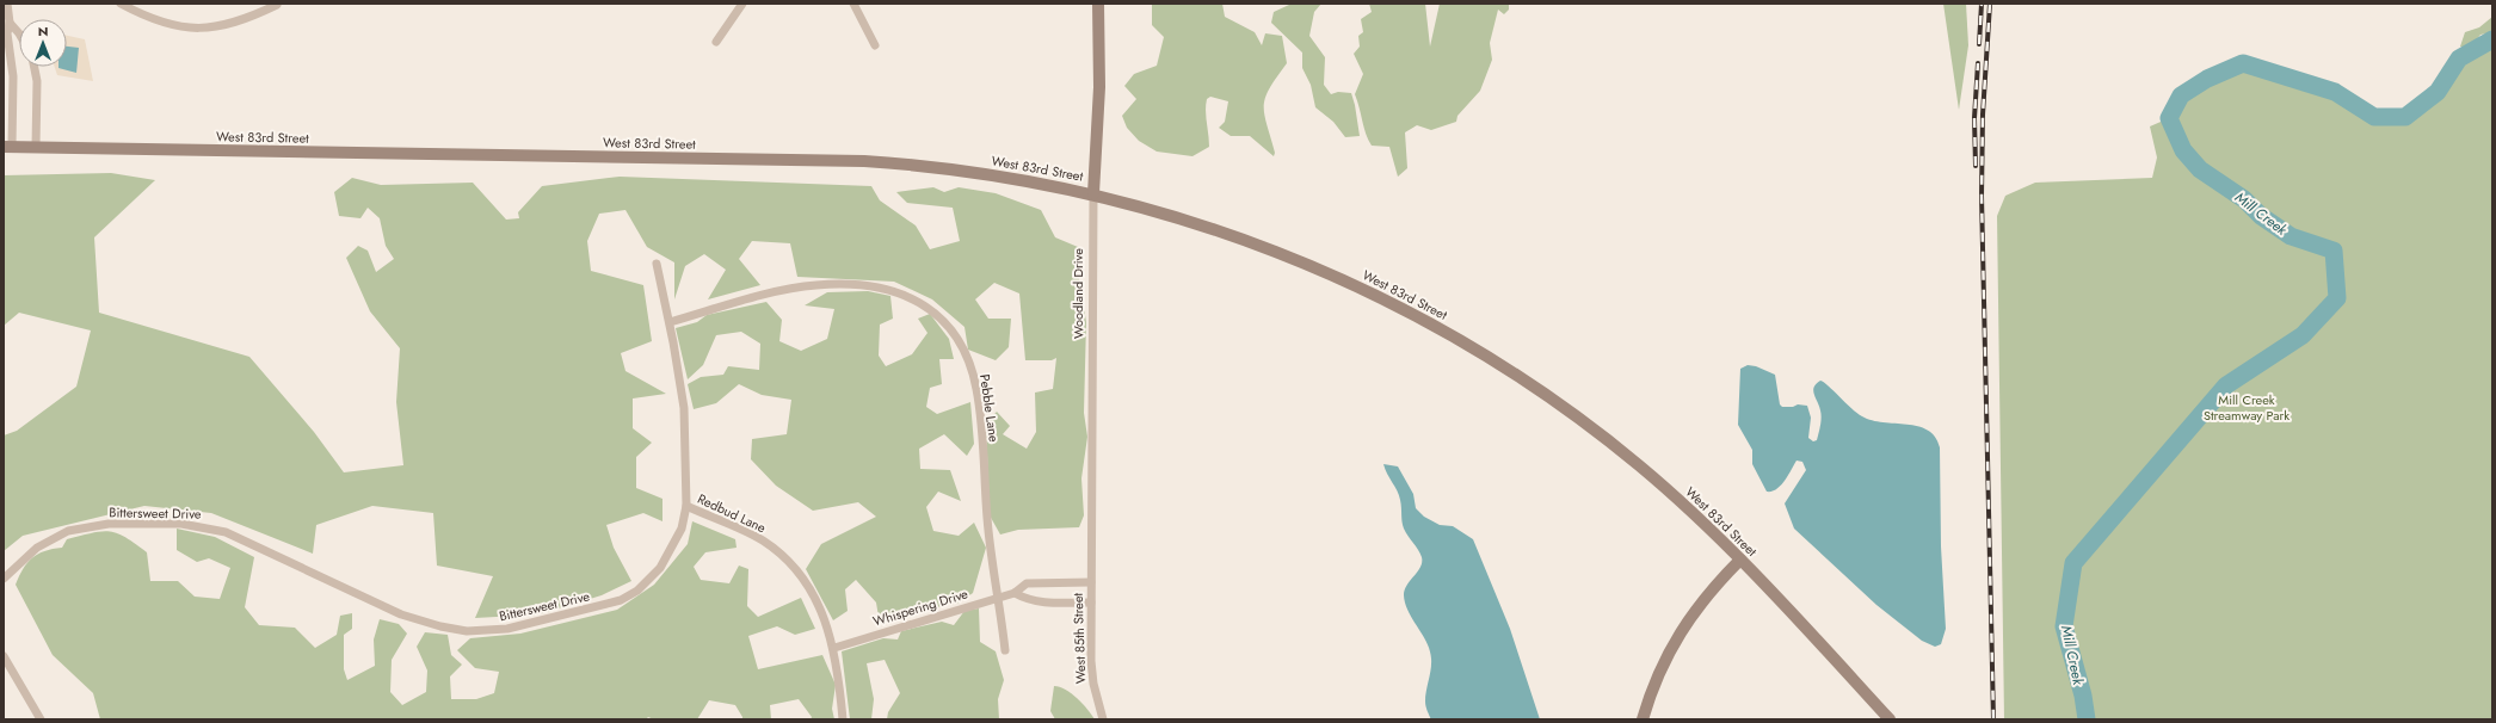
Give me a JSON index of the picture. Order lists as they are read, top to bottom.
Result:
{
  "streets": {
    "main road": ["West 83rd Street", "Woodland Drive"],
    "street": [
      "Pebble Lane",
      "Bittersweet Drive",
      "Redbud Lane",
      "Whispering Drive",
      "West 85th Street"
    ]
  },
  "crossings": [
    ["West 83rd Street", "Woodland Drive"],
    ["Woodland Drive", "Whispering Drive"],
    ["Woodland Drive", "West 85th Street"],
    ["Pebble Lane", "Bittersweet Drive"],
    ["Pebble Lane", "Whispering Drive"],
    ["Bittersweet Drive", "Redbud Lane"],
    ["Redbud Lane", "Whispering Drive"],
    ["Whispering Drive", "West 85th Street"]
  ],
  "water": ["Mill Creek"],
  "parks": ["Mill Creek Streamway Park"],
  "north": "top"
}
